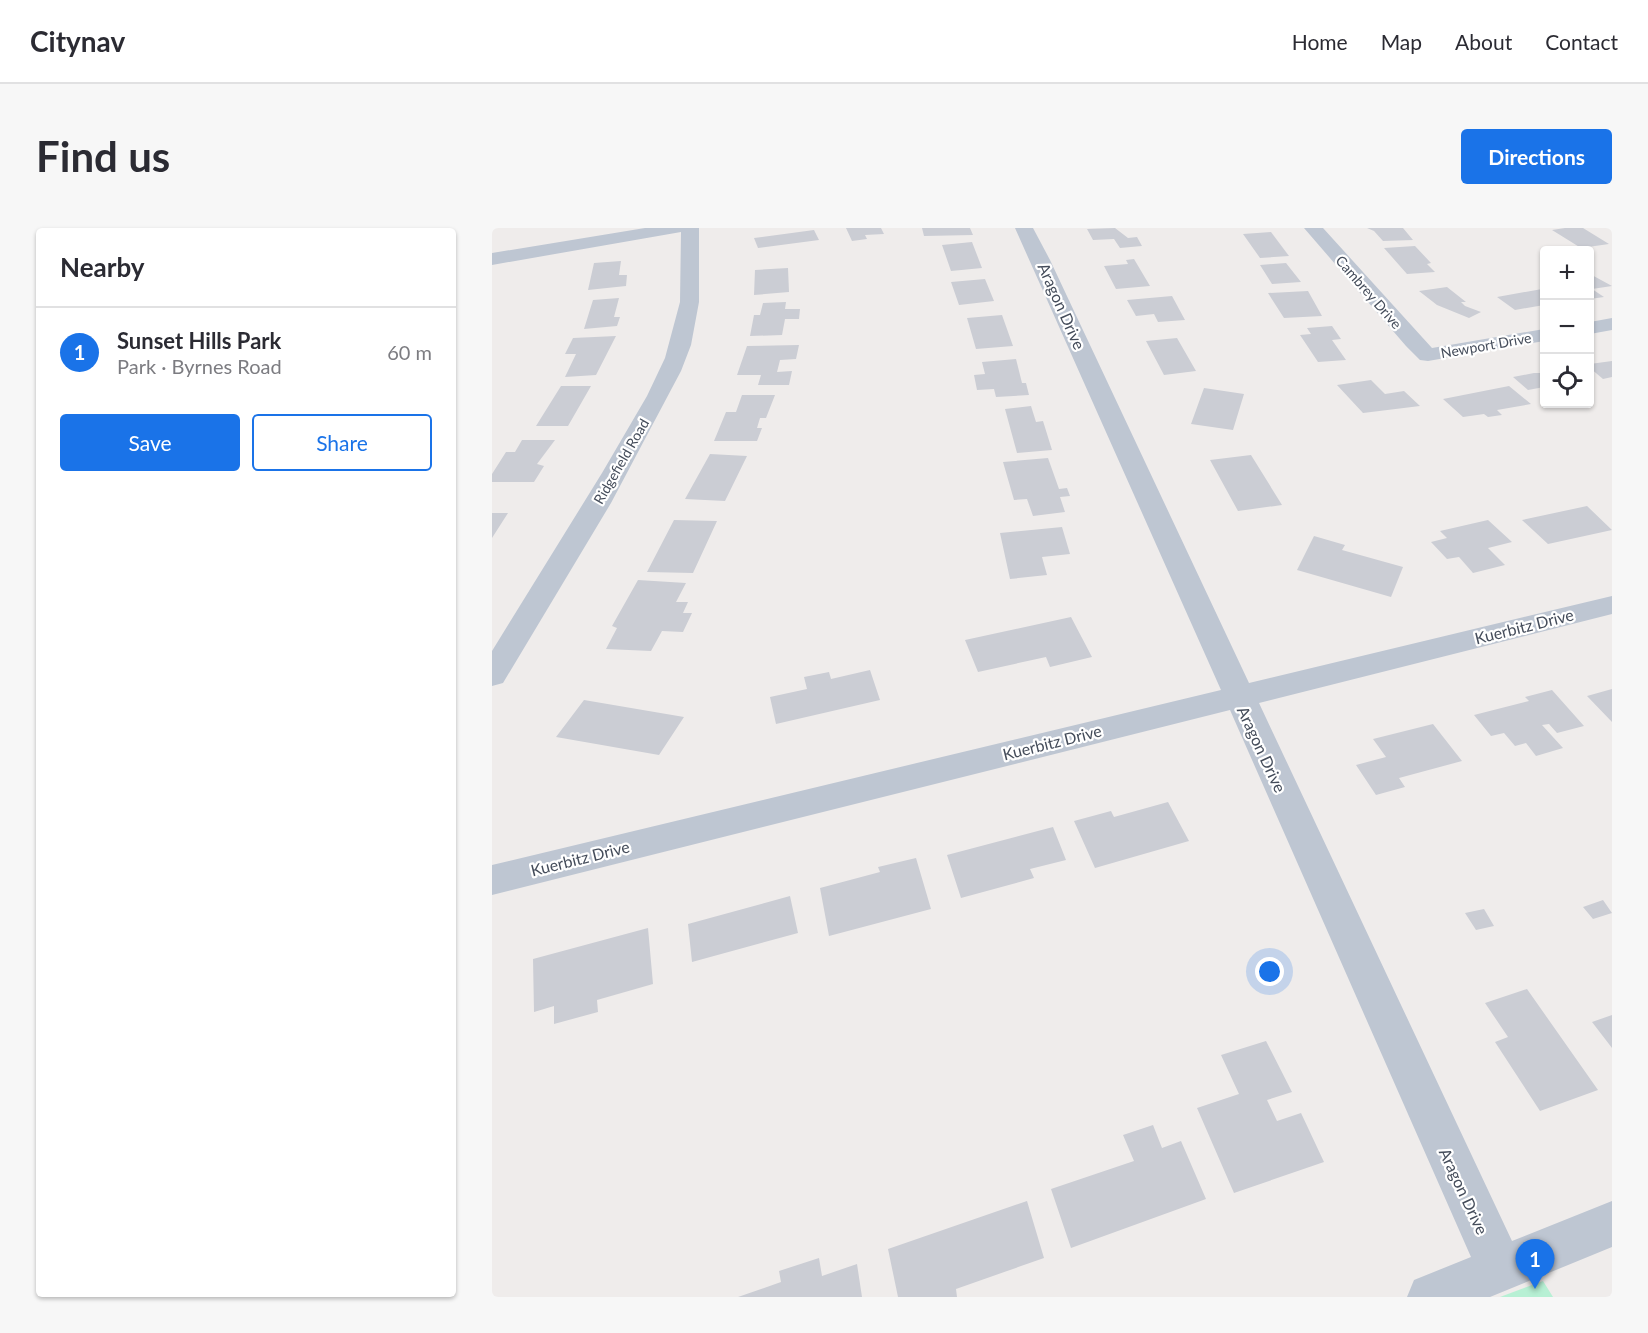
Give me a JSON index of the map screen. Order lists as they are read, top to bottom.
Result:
{
  "streets": {
    "street": [
      "Cambrey Drive",
      "Aragon Drive",
      "Newport Drive",
      "Ridgefield Road",
      "Kuerbitz Drive"
    ]
  },
  "crossings": [
    ["Cambrey Drive", "Newport Drive"],
    ["Aragon Drive", "Kuerbitz Drive"]
  ],
  "page": {
    "header": "Citynav",
    "nav": [
      "Home",
      "Map",
      "About",
      "Contact"
    ],
    "buttons": [
      "Directions",
      ["Save", "Share"]
    ],
    "title": "Find us",
    "heading": "Nearby",
    "map_buttons": ["+", "−"],
    "list": [
      {
        "mark": "1",
        "name": "Sunset Hills Park",
        "note": "Park · Byrnes Road",
        "value": "60 m"
      }
    ],
    "pins": "1"
  }
}
